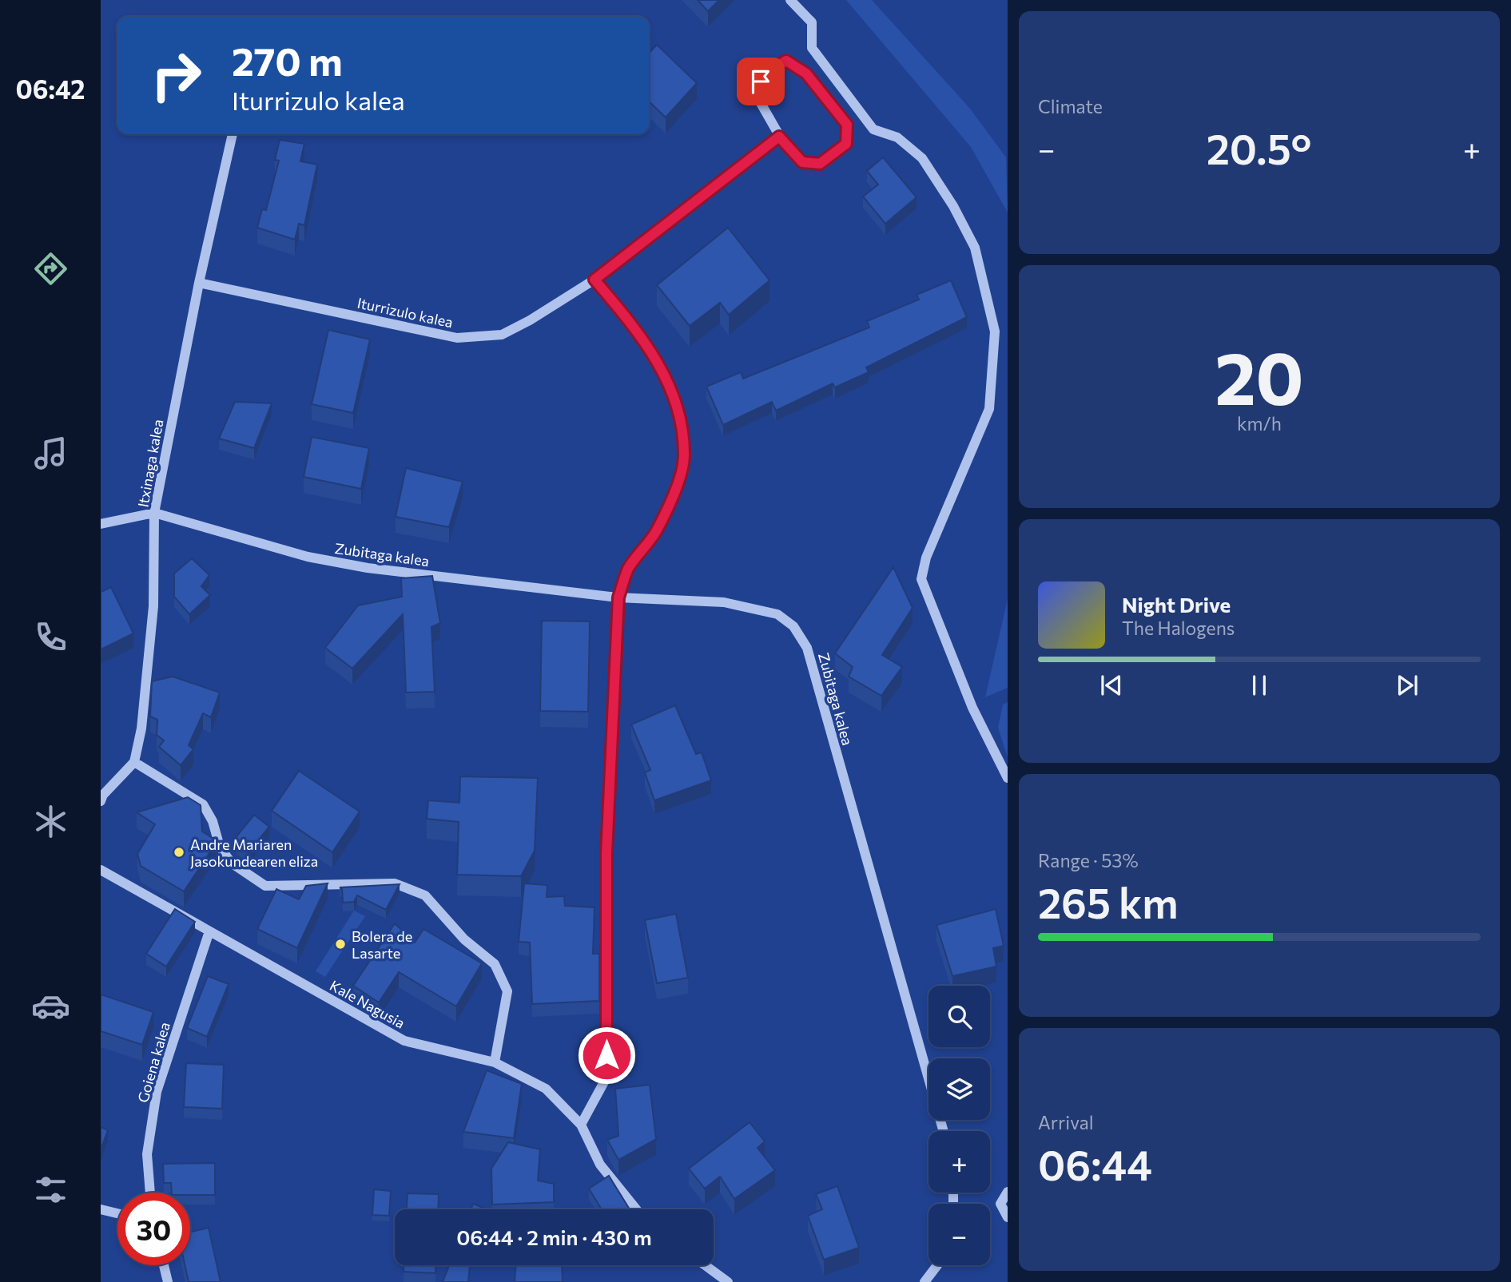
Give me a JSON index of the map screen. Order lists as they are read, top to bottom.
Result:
{
  "streets": {
    "street": [
      "Iturrizulo kalea",
      "Itxinaga kalea",
      "Zubitaga kalea",
      "Kale Nagusia",
      "Goiena kalea"
    ]
  },
  "crossings": [
    ["Iturrizulo kalea", "Itxinaga kalea"],
    ["Itxinaga kalea", "Zubitaga kalea"],
    ["Kale Nagusia", "Goiena kalea"]
  ],
  "places": ["Andre Mariaren Jasokundearen eliza", "Bolera de Lasarte"],
  "page": {
    "tabs": "06:42",
    "tile": [
      "Climate",
      ["20", "km/h"],
      ["Range · 53%", "265 km"],
      ["Arrival", "06:44"]
    ],
    "turn": ["270 m", "Iturrizulo kalea"],
    "heat": ["−", "20.5°", "+"],
    "song": ["Night Drive", "The Halogens"],
    "map_buttons": ["+", "−"],
    "limit": "30",
    "trip": "06:44 · 2 min · 430 m"
  }
}
